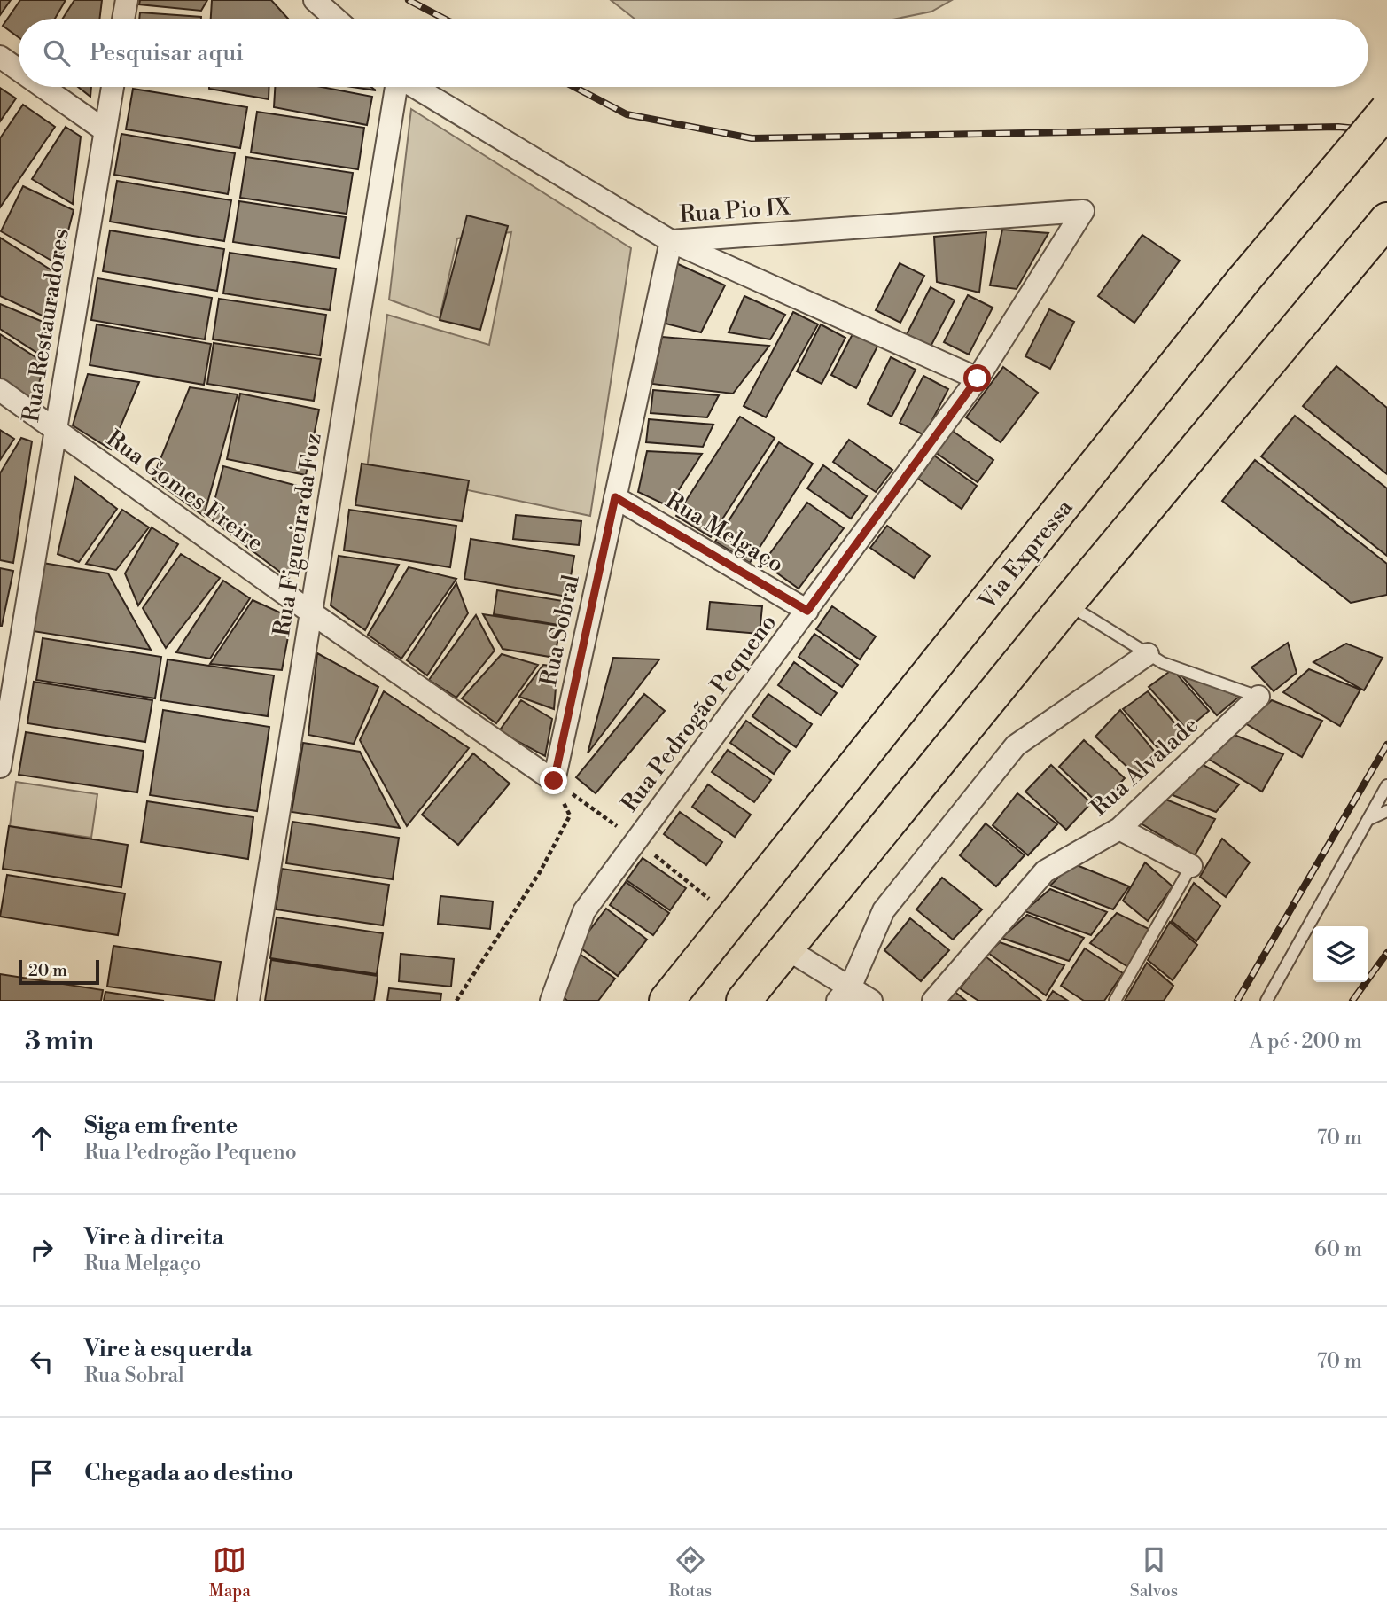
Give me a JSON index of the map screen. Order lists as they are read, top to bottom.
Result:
{
  "streets": {
    "highway": ["Via Expressa"],
    "street": [
      "Rua Pio IX",
      "Rua Restauradores",
      "Rua Gomes Freire",
      "Rua Melgaço",
      "Rua Figueira da Foz",
      "Rua Sobral",
      "Rua Pedrogão Pequeno",
      "Rua Alvalade"
    ]
  },
  "crossings": [
    ["Rua Pio IX", "Rua Sobral"],
    ["Rua Pio IX", "Rua Pedrogão Pequeno"],
    ["Rua Restauradores", "Rua Gomes Freire"],
    ["Rua Gomes Freire", "Rua Figueira da Foz"],
    ["Rua Gomes Freire", "Rua Sobral"],
    ["Rua Melgaço", "Rua Sobral"],
    ["Rua Melgaço", "Rua Pedrogão Pequeno"]
  ],
  "scale_bar": "20 m",
  "page": {
    "search": "Pesquisar aqui",
    "scale": "20 m",
    "heading": ["3 min", "A pé · 200 m"],
    "list": [
      ["Siga em frente", "Rua Pedrogão Pequeno", "70 m"],
      ["Vire à direita", "Rua Melgaço", "60 m"],
      ["Vire à esquerda", "Rua Sobral", "70 m"],
      "Chegada ao destino"
    ],
    "nav": ["Mapa", "Rotas", "Salvos"]
  }
}
